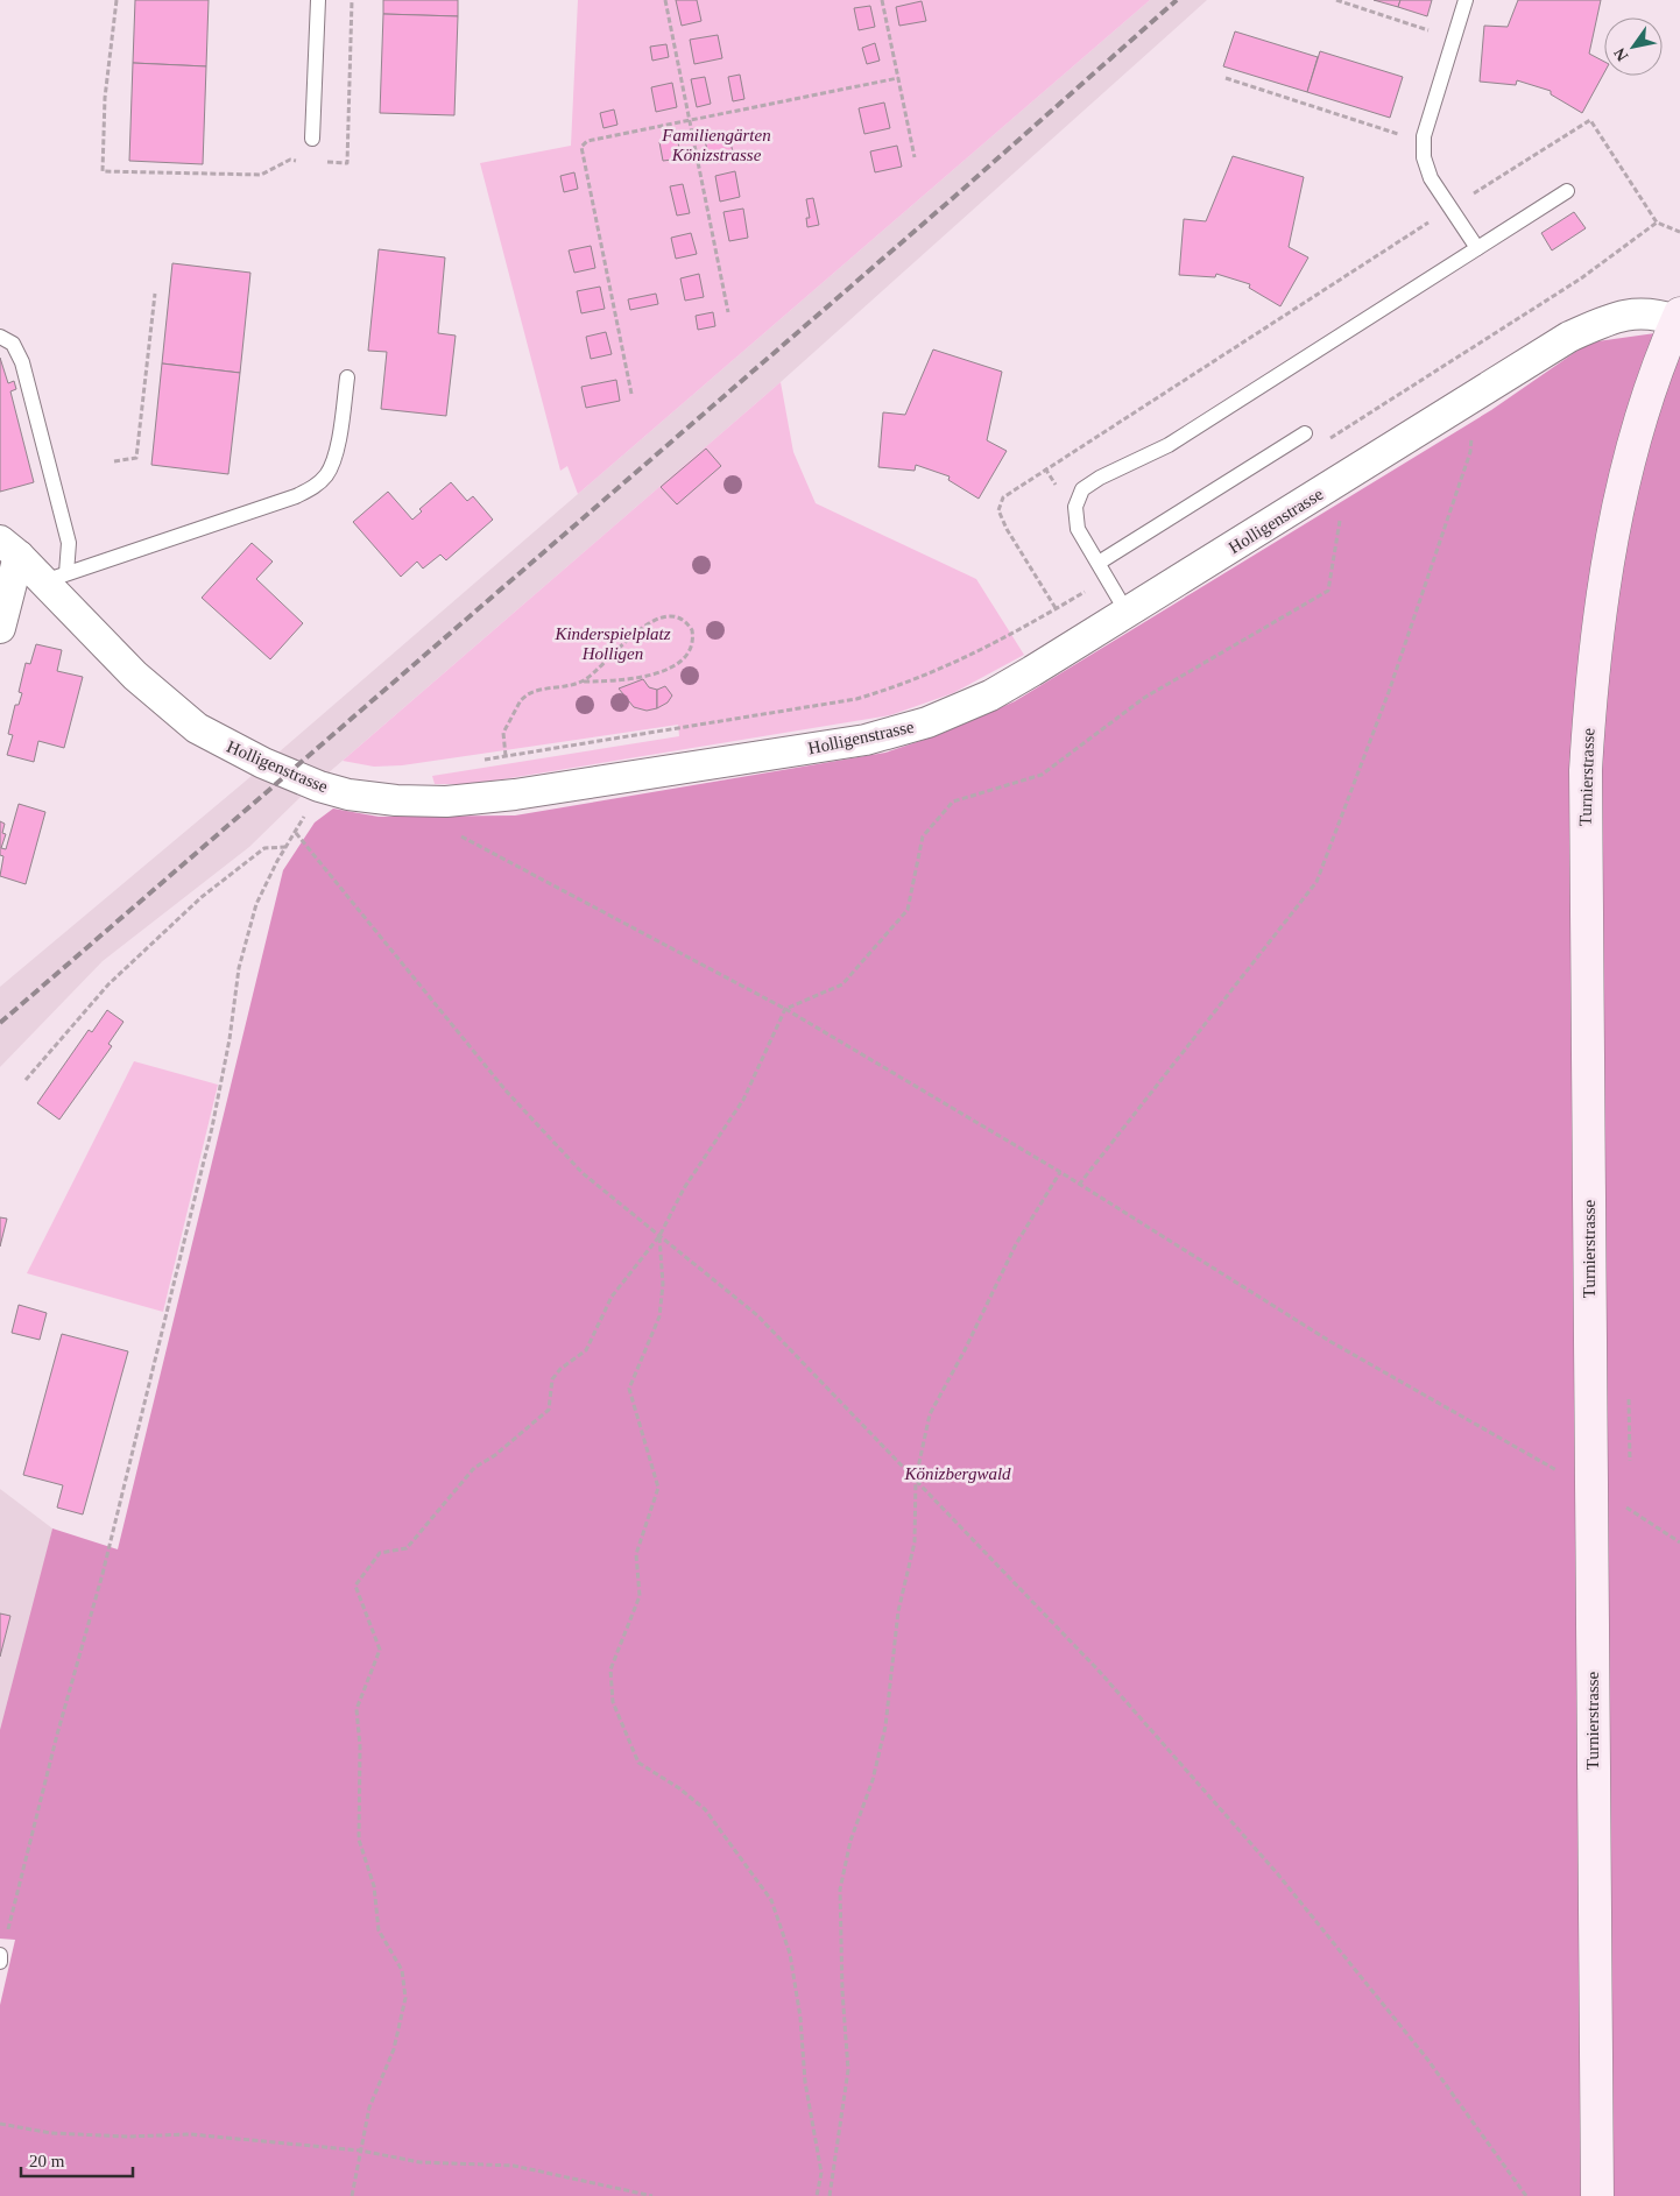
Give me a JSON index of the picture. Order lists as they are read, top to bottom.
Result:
{
  "streets": {
    "main road": ["Turnierstrasse"],
    "street": ["Holligenstrasse"]
  },
  "crossings": [
    ["Holligenstrasse", "Turnierstrasse"]
  ],
  "parks": ["Familiengärten Könizstrasse", "Kinderspielplatz Holligen", "Könizbergwald"],
  "scale_bar": "20 m",
  "north": "bottom left"
}
